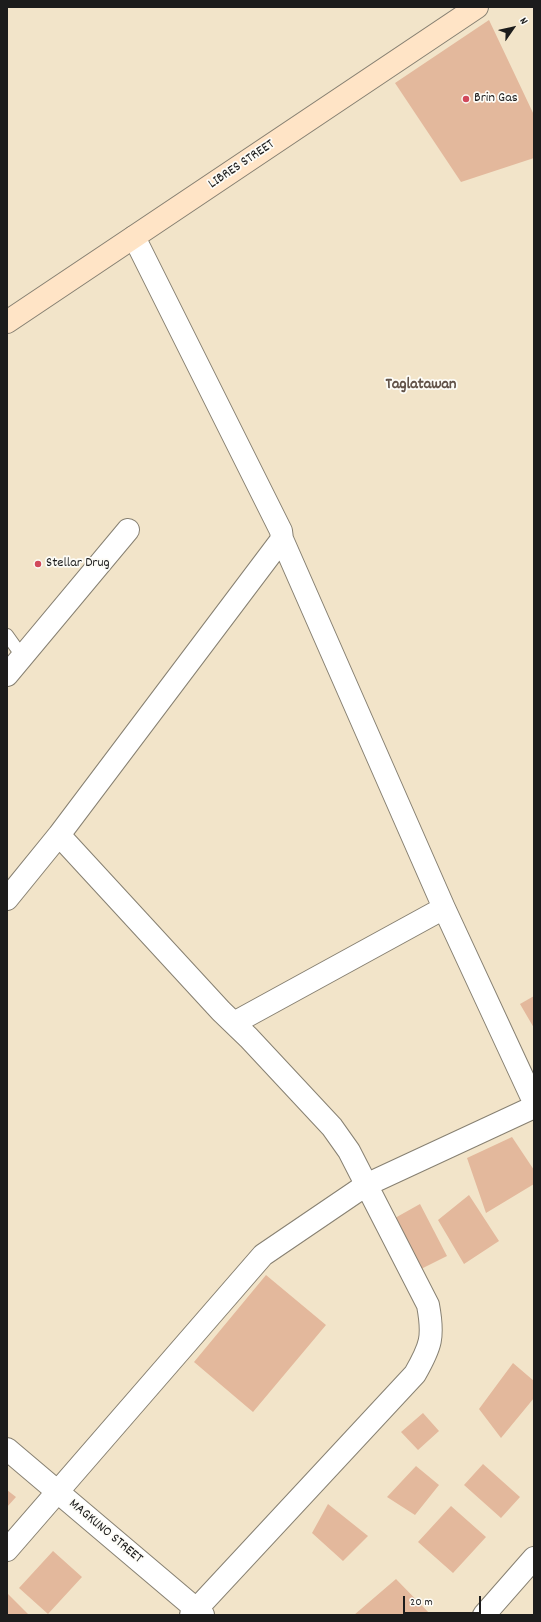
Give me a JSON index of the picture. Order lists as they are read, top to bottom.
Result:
{
  "streets": {
    "main road": ["LIBRES STREET"],
    "street": ["MAGKUNO STREET"]
  },
  "districts": ["Taglatawan"],
  "places": ["Brin Gas", "Stellar Drug"],
  "scale_bar": "20 m",
  "north": "top right"
}
